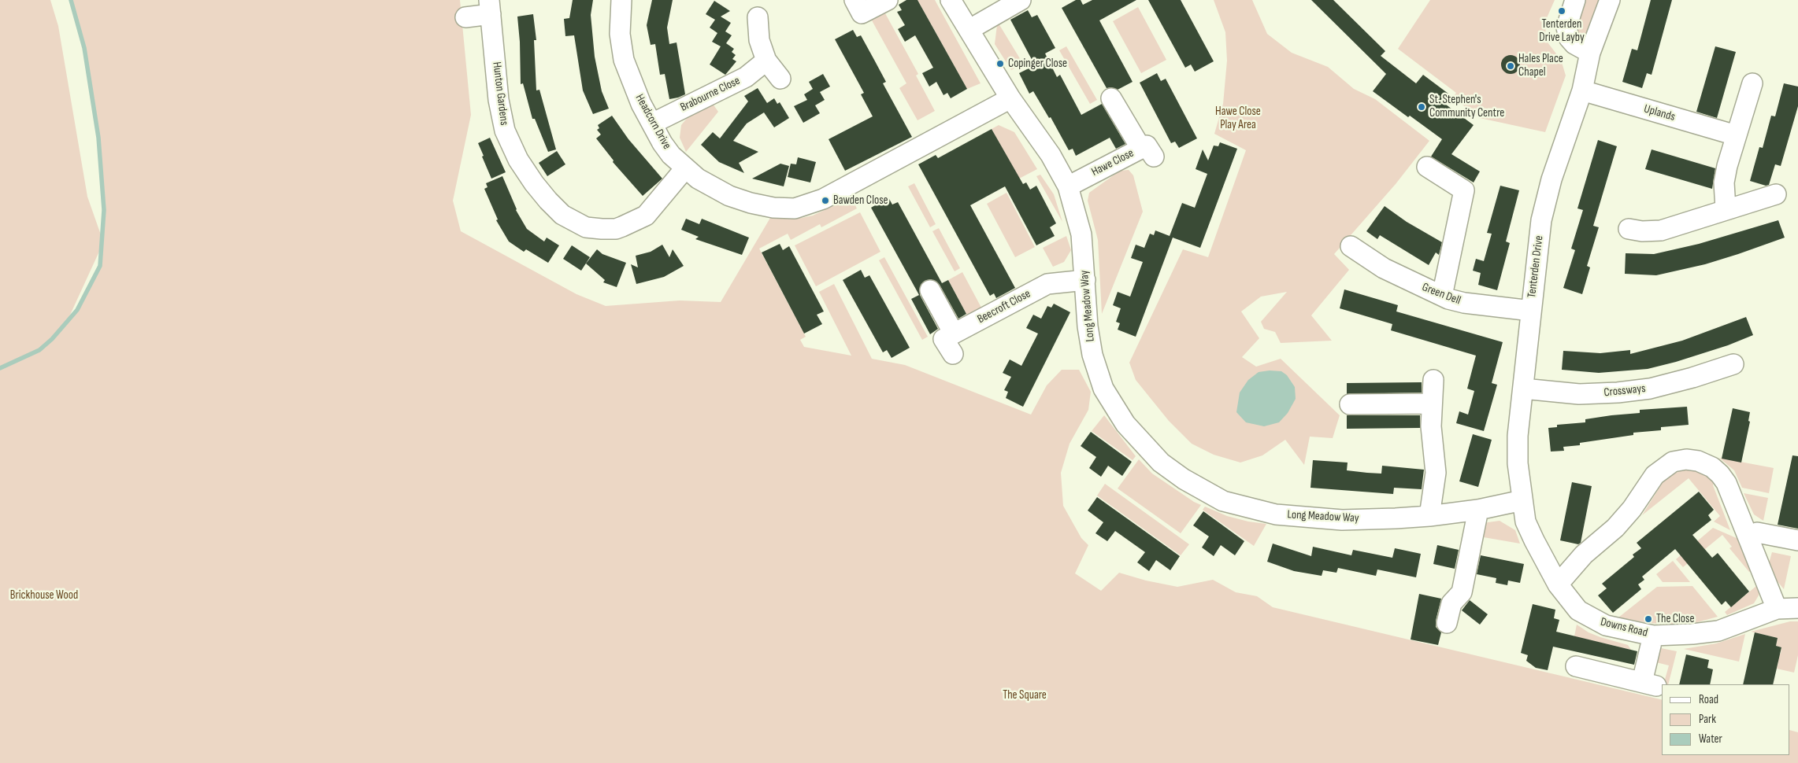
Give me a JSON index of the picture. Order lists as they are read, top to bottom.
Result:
{
  "streets": {
    "street": [
      "Hunton Gardens",
      "Brabourne Close",
      "Uplands",
      "Headcorn Drive",
      "Hawe Close",
      "Tenterden Drive",
      "Green Dell",
      "Long Meadow Way",
      "Beecroft Close",
      "Crossways",
      "Downs Road"
    ]
  },
  "crossings": [
    ["Hunton Gardens", "Headcorn Drive"],
    ["Brabourne Close", "Headcorn Drive"],
    ["Uplands", "Tenterden Drive"],
    ["Headcorn Drive", "Long Meadow Way"],
    ["Hawe Close", "Long Meadow Way"],
    ["Tenterden Drive", "Green Dell"],
    ["Tenterden Drive", "Long Meadow Way"],
    ["Tenterden Drive", "Crossways"],
    ["Tenterden Drive", "Downs Road"],
    ["Long Meadow Way", "Beecroft Close"]
  ],
  "parks": ["Hawe Close Play Area", "Brickhouse Wood", "The Square"],
  "places": [
    "Tenterden Drive Layby",
    "Copinger Close",
    "Hales Place Chapel",
    "St. Stephen's Community Centre",
    "Bawden Close",
    "The Close"
  ],
  "legend": ["Road", "Park", "Water"]
}
